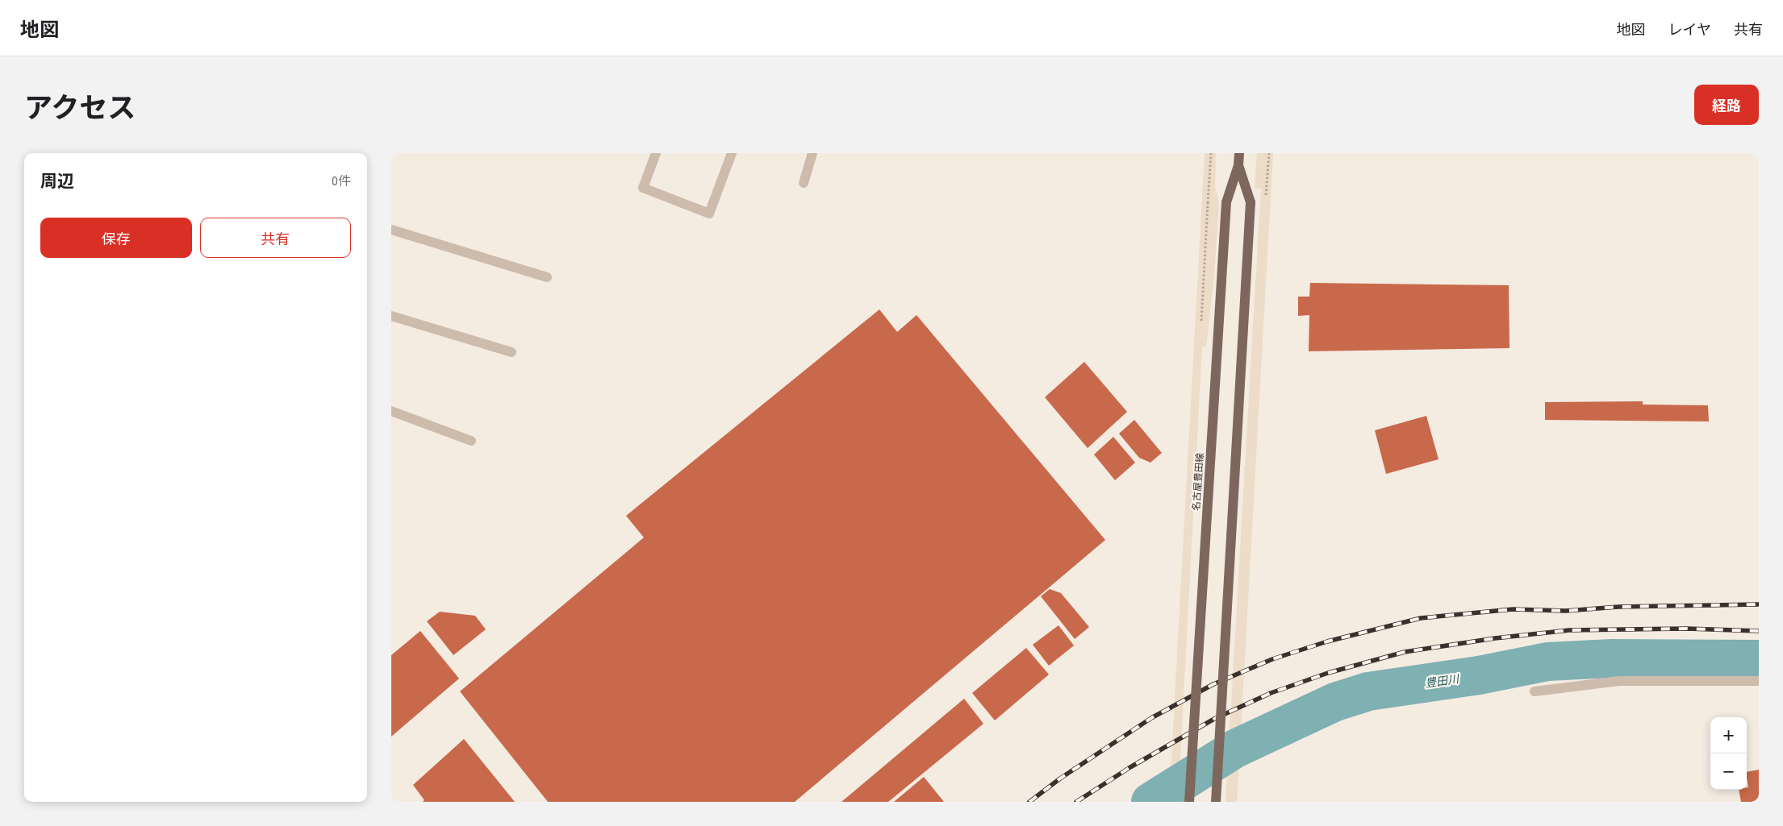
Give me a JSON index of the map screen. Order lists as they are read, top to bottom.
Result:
{
  "streets": {
    "main road": ["名古屋豊田線"]
  },
  "water": ["豊田川"],
  "page": {
    "header": "地図",
    "nav": ["地図", "レイヤ", "共有"],
    "title": "アクセス",
    "buttons": [
      "経路",
      ["保存", "共有"]
    ],
    "heading": ["周辺", "0件"],
    "map_buttons": ["+", "−"]
  }
}
